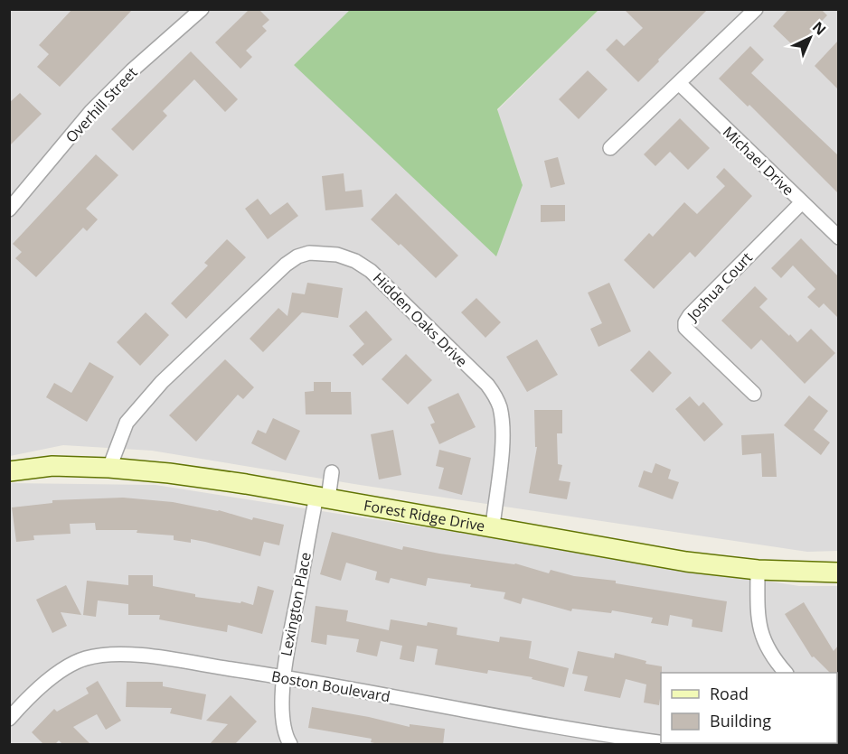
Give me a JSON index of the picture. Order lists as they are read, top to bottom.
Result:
{
  "streets": {
    "main road": ["Forest Ridge Drive"],
    "street": [
      "Overhill Street",
      "Michael Drive",
      "Joshua Court",
      "Hidden Oaks Drive",
      "Lexington Place",
      "Boston Boulevard"
    ]
  },
  "crossings": [
    ["Michael Drive", "Joshua Court"],
    ["Hidden Oaks Drive", "Forest Ridge Drive"],
    ["Forest Ridge Drive", "Lexington Place"],
    ["Lexington Place", "Boston Boulevard"]
  ],
  "legend": ["Road", "Building"],
  "north": "top right"
}
